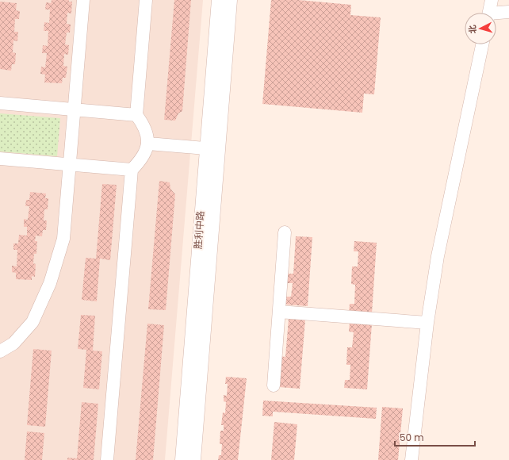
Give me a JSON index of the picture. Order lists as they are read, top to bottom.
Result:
{
  "streets": {
    "street": ["胜利中路"]
  },
  "scale_bar": "50 m",
  "north": "left"
}
